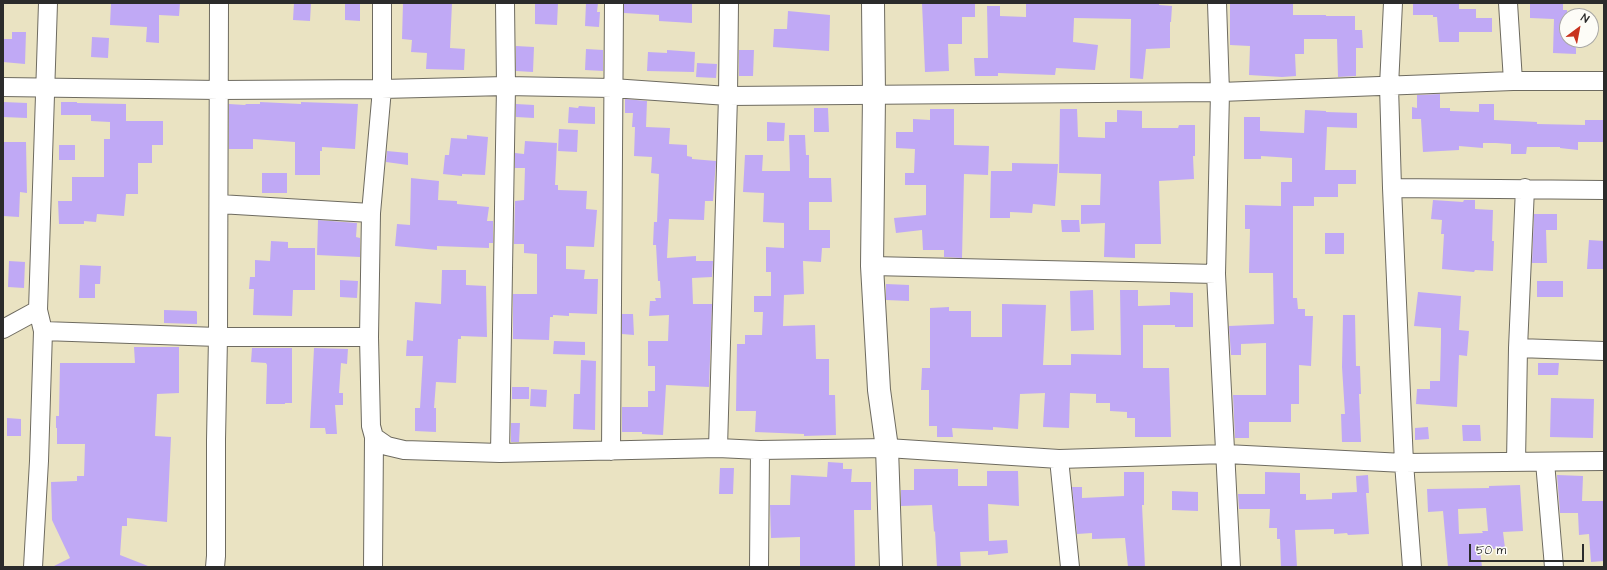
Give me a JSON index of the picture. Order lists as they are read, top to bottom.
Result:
{
  "scale_bar": "50 m",
  "north": "top right"
}
